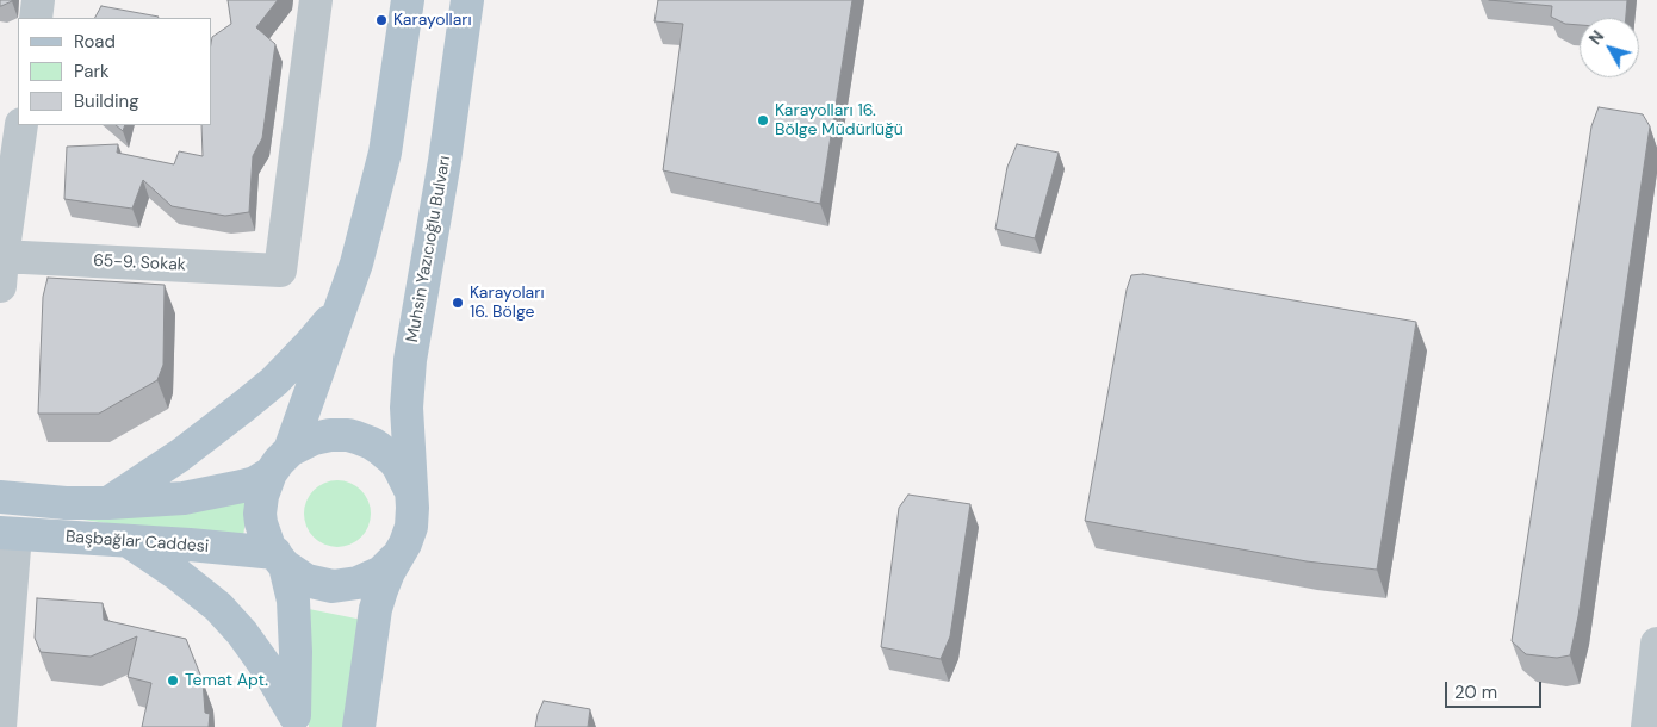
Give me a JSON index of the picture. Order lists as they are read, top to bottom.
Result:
{
  "streets": {
    "main road": ["Muhsin Yazıcıoğlu Bulvarı", "Başbağlar Caddesi"],
    "street": ["65-9. Sokak"]
  },
  "crossings": [
    ["Muhsin Yazıcıoğlu Bulvarı", "Başbağlar Caddesi"]
  ],
  "places": [
    "Karayolları",
    "Karayolları 16. Bölge Müdürlüğü",
    "Karayoları 16. Bölge",
    "Temat Apt."
  ],
  "legend": ["Road", "Park", "Building"],
  "scale_bar": "20 m",
  "north": "top left"
}
